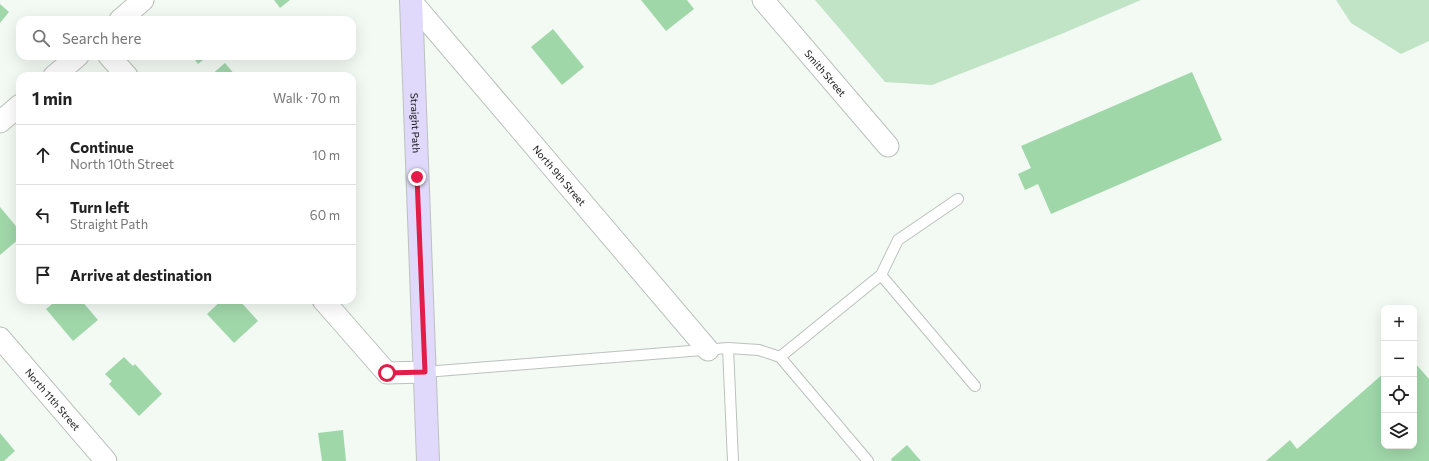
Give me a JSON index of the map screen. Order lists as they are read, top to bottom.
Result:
{
  "streets": {
    "main road": ["Straight Path"],
    "street": ["Smith Street", "North 9th Street", "North 11th Street"]
  },
  "crossings": [
    ["Straight Path", "North 9th Street"]
  ],
  "page": {
    "search": "Search here",
    "heading": ["1 min", "Walk · 70 m"],
    "list": [
      ["Continue", "North 10th Street", "10 m"],
      ["Turn left", "Straight Path", "60 m"],
      "Arrive at destination"
    ],
    "map_buttons": ["+", "−"]
  }
}
